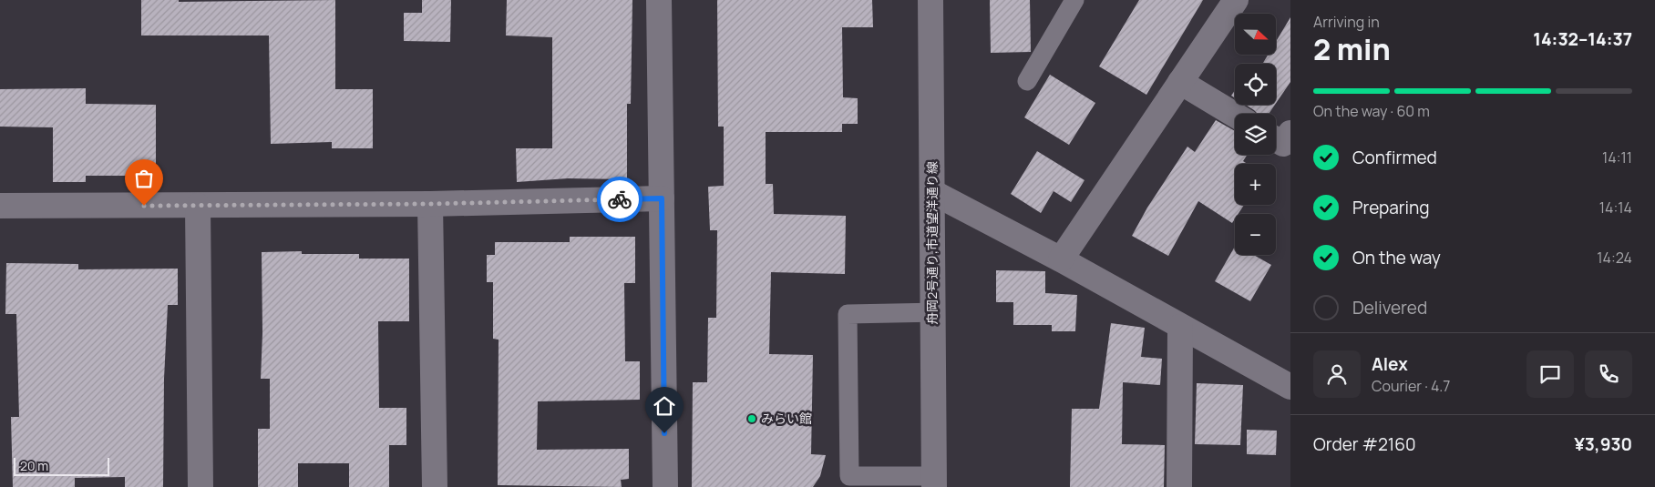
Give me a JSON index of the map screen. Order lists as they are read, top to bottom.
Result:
{
  "streets": {
    "street": ["舟岡2号通り,市道望洋通り線"]
  },
  "places": ["みらい館"],
  "scale_bar": "20 m",
  "north": "right",
  "page": {
    "heading": ["2 min", "Arriving in", "14:32–14:37"],
    "panel": [
      "Alex",
      "Courier · 4.7",
      "Order #2160",
      "¥3,930"
    ],
    "map_buttons": ["+", "−"],
    "bar": "On the way · 60 m",
    "list": [
      ["Confirmed", "14:11"],
      ["Preparing", "14:14"],
      ["On the way", "14:24"],
      "Delivered"
    ],
    "scale": "20 m"
  }
}
